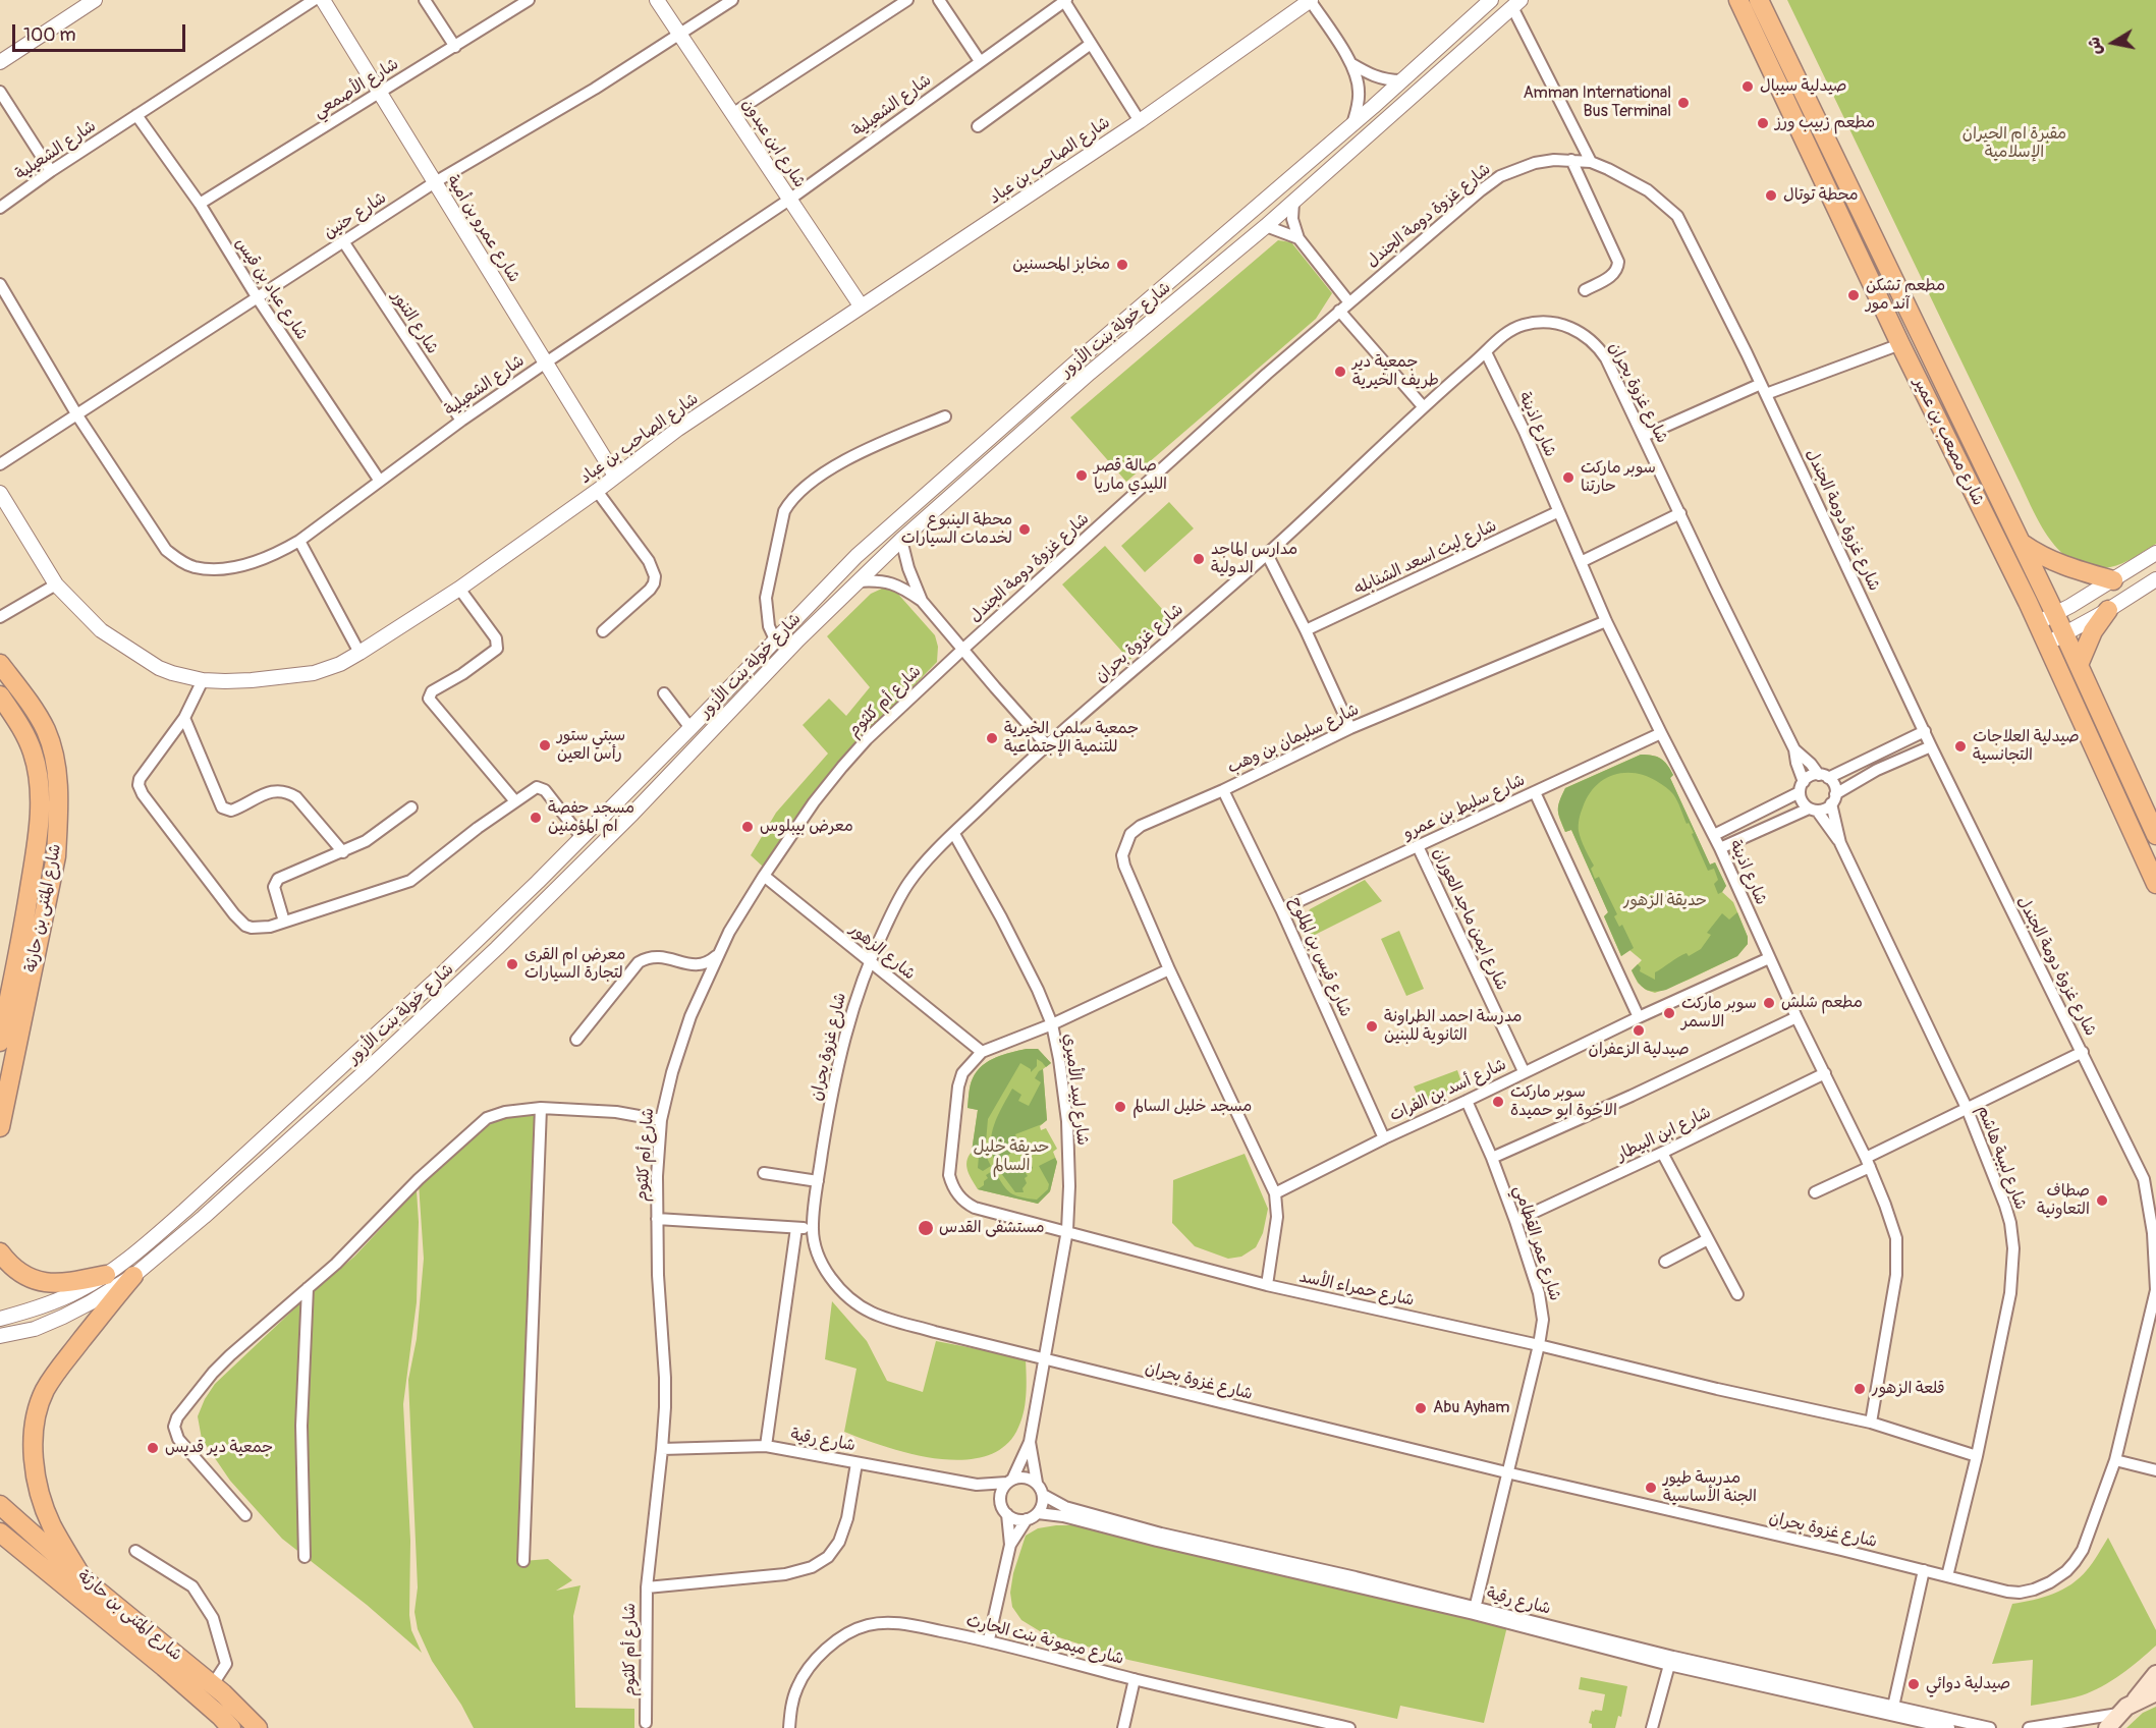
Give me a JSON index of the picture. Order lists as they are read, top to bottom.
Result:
{
  "streets": {
    "highway": ["شارع مصعب بن عمير", "شارع المثنى بن حارثة"],
    "street": [
      "شارع الأصمعي",
      "شارع الشعيلية",
      "شارع ابن عبدون",
      "شارع الصاحب بن عباد",
      "شارع حنين",
      "شارع غزوة دومة الجندل",
      "شارع عمرو بن أمية",
      "شارع عباد بن قيس",
      "شارع التنور",
      "شارع خولة بنت الأزور",
      "شارع غزوة بحران",
      "شارع اذينة",
      "شارع ليث اسعد الشنابله",
      "شارع أم كلثوم",
      "شارع سليمان بن وهب",
      "شارع سليط بن عمرو",
      "شارع ايمن ماجد العوران",
      "شارع الزهور",
      "شارع قيس بن الملوح",
      "شارع لبيد الأميري",
      "شارع أسد بن الفرات",
      "شارع ابن البيطار",
      "شارع لبيبة هاشم",
      "شارع عمر القطامي",
      "شارع حمراء الأسد",
      "شارع رقية",
      "شارع ميمونة بنت الحارث"
    ]
  },
  "crossings": [
    ["شارع الأصمعي", "شارع عمرو بن أمية"],
    ["شارع الأصمعي", "شارع عباد بن قيس"],
    ["شارع الشعيلية", "شارع ابن عبدون"],
    ["شارع الشعيلية", "شارع حنين"],
    ["شارع الشعيلية", "شارع عمرو بن أمية"],
    ["شارع الشعيلية", "شارع عباد بن قيس"],
    ["شارع الشعيلية", "شارع التنور"],
    ["شارع ابن عبدون", "شارع الصاحب بن عباد"],
    ["شارع ابن عبدون", "شارع حنين"],
    ["شارع الصاحب بن عباد", "شارع عمرو بن أمية"],
    ["شارع حنين", "شارع عمرو بن أمية"],
    ["شارع حنين", "شارع عباد بن قيس"],
    ["شارع حنين", "شارع التنور"],
    ["شارع غزوة دومة الجندل", "شارع غزوة بحران"],
    ["شارع غزوة دومة الجندل", "شارع أم كلثوم"],
    ["شارع غزوة دومة الجندل", "شارع لبيبة هاشم"],
    ["شارع غزوة بحران", "شارع اذينة"],
    ["شارع غزوة بحران", "شارع الزهور"],
    ["شارع غزوة بحران", "شارع لبيد الأميري"],
    ["شارع غزوة بحران", "شارع لبيبة هاشم"],
    ["شارع غزوة بحران", "شارع عمر القطامي"],
    ["شارع اذينة", "شارع ليث اسعد الشنابله"],
    ["شارع اذينة", "شارع سليمان بن وهب"],
    ["شارع اذينة", "شارع سليط بن عمرو"],
    ["شارع اذينة", "شارع أسد بن الفرات"],
    ["شارع اذينة", "شارع ابن البيطار"],
    ["شارع اذينة", "شارع حمراء الأسد"],
    ["شارع أم كلثوم", "شارع الزهور"],
    ["شارع أم كلثوم", "شارع رقية"],
    ["شارع سليمان بن وهب", "شارع قيس بن الملوح"],
    ["شارع سليمان بن وهب", "شارع أسد بن الفرات"],
    ["شارع سليمان بن وهب", "شارع حمراء الأسد"],
    ["شارع سليط بن عمرو", "شارع ايمن ماجد العوران"],
    ["شارع سليط بن عمرو", "شارع قيس بن الملوح"],
    ["شارع ايمن ماجد العوران", "شارع أسد بن الفرات"],
    ["شارع الزهور", "شارع حمراء الأسد"],
    ["شارع قيس بن الملوح", "شارع أسد بن الفرات"],
    ["شارع لبيد الأميري", "شارع حمراء الأسد"],
    ["شارع لبيد الأميري", "شارع رقية"],
    ["شارع أسد بن الفرات", "شارع عمر القطامي"],
    ["شارع ابن البيطار", "شارع عمر القطامي"],
    ["شارع لبيبة هاشم", "شارع حمراء الأسد"],
    ["شارع عمر القطامي", "شارع حمراء الأسد"],
    ["شارع عمر القطامي", "شارع رقية"]
  ],
  "parks": ["مقبرة ام الحيران الإسلامية", "حديقة الزهور", "حديقة خليل السالم"],
  "places": [
    "صيدلية سيبال",
    "Amman International Bus Terminal",
    "مطعم زبيب ورز",
    "محطة توتال",
    "مخابز المحسنين",
    "مطعم تشكن آند مور",
    "جمعية دير طريف الخيرية",
    "صالة قصر الليدي ماريا",
    "سوبر ماركت حارتنا",
    "محطة الينبوع لخدمات السيارات",
    "مدارس الماجد الدولية",
    "جمعية سلمى الخيرية للتنمية الإجتماعية",
    "سيتي ستور رأس العين",
    "صيدلية العلاجات التجانسية",
    "مسجد حفصة ام المؤمنين",
    "معرض بيبلوس",
    "معرض ام القرى لتجارة السيارات",
    "مطعم شلش",
    "سوبر ماركت الاسمر",
    "مدرسة احمد الطراونة الثانوية للبنين",
    "صيدلية الزعفران",
    "سوبر ماركت الاخوة ابو حميدة",
    "مسجد خليل السالم",
    "صطاف التعاونية",
    "مستشفى القدس",
    "قلعة الزهور",
    "Abu Ayham",
    "جمعية دير قديس",
    "مدرسة طيور الجنة الأساسية",
    "صيدلية دوائي"
  ],
  "scale_bar": "100 m",
  "north": "left"
}
